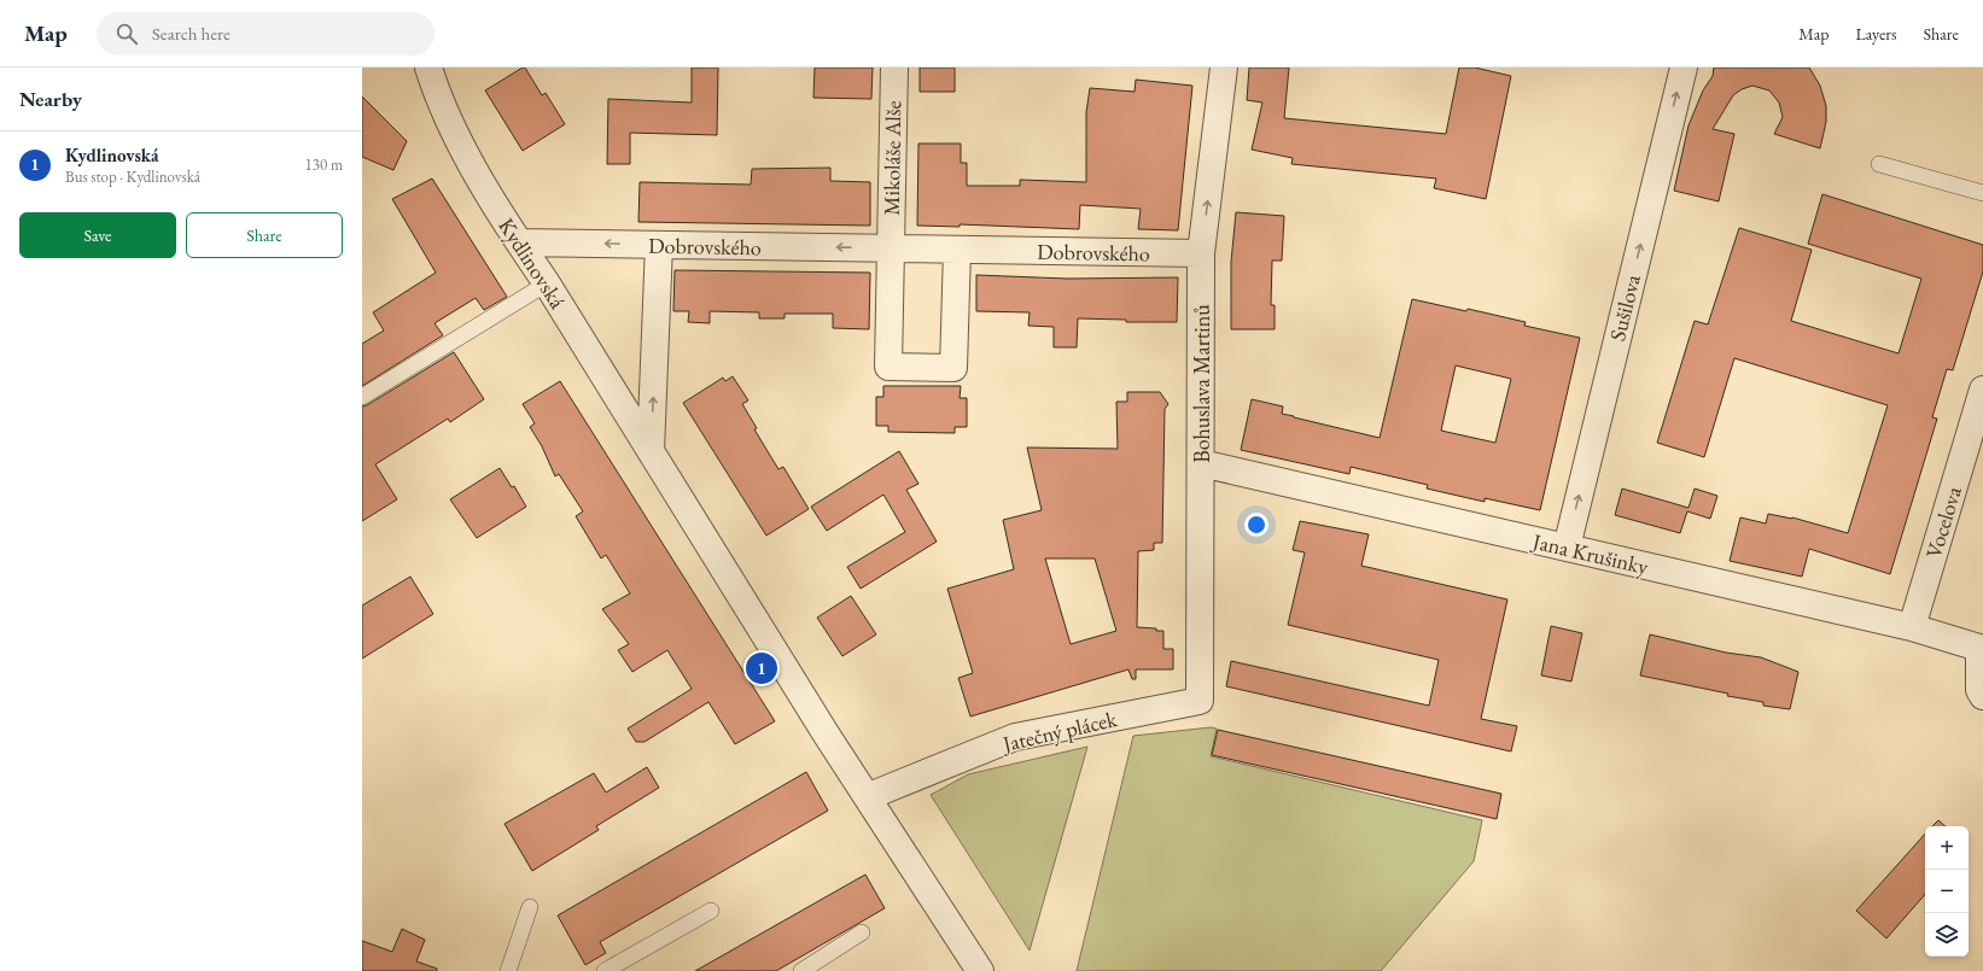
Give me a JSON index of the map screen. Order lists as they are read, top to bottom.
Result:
{
  "streets": {
    "street": [
      "Mikoláše Alše",
      "Dobrovského",
      "Kydlinovská",
      "Sušilova",
      "Bohuslava Martinů",
      "Vocelova",
      "Jana Krušinky",
      "Jatečný plácek"
    ]
  },
  "crossings": [
    ["Mikoláše Alše", "Dobrovského"],
    ["Dobrovského", "Kydlinovská"],
    ["Dobrovského", "Bohuslava Martinů"],
    ["Kydlinovská", "Jatečný plácek"],
    ["Sušilova", "Jana Krušinky"],
    ["Bohuslava Martinů", "Jana Krušinky"],
    ["Bohuslava Martinů", "Jatečný plácek"],
    ["Vocelova", "Jana Krušinky"]
  ],
  "one_way": ["Dobrovského", "Sušilova"],
  "page": {
    "header": "Map",
    "search": "Search here",
    "nav": ["Map", "Layers", "Share"],
    "heading": "Nearby",
    "list": [
      {
        "mark": "1",
        "name": "Kydlinovská",
        "note": "Bus stop · Kydlinovská",
        "value": "130 m"
      }
    ],
    "buttons": ["Save", "Share"],
    "pins": "1",
    "map_buttons": ["+", "−"]
  }
}
